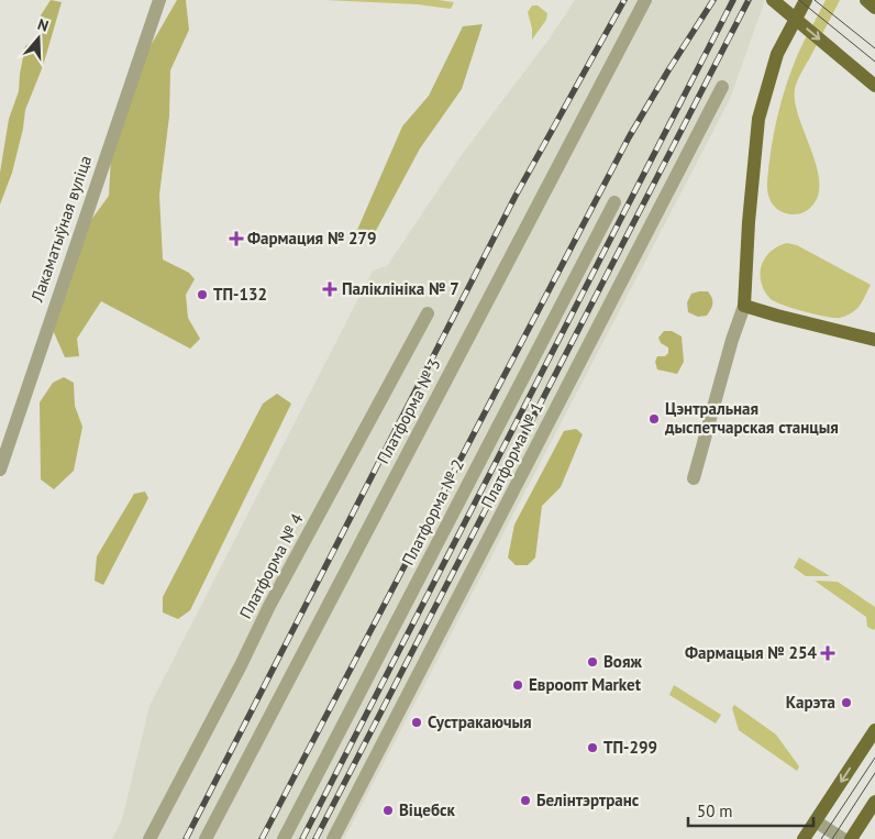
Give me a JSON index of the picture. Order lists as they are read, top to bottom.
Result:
{
  "streets": {
    "street": [
      "Лакаматыўная вуліца",
      "Платформа № 3",
      "Платформа № 1",
      "Платформа № 2",
      "Платформа № 4"
    ]
  },
  "places": {
    "health": ["Фармация № 279", "Паліклініка № 7", "Фармацыя № 254"],
    "other": [
      "ТП-132",
      "Цэнтральная дыспетчарская станцыя",
      "Вояж",
      "Евроопт Market",
      "Карэта",
      "Сустракаючыя",
      "ТП-299",
      "Белінтэртранс",
      "Віцебск"
    ]
  },
  "scale_bar": "50 m",
  "north": "top"
}
